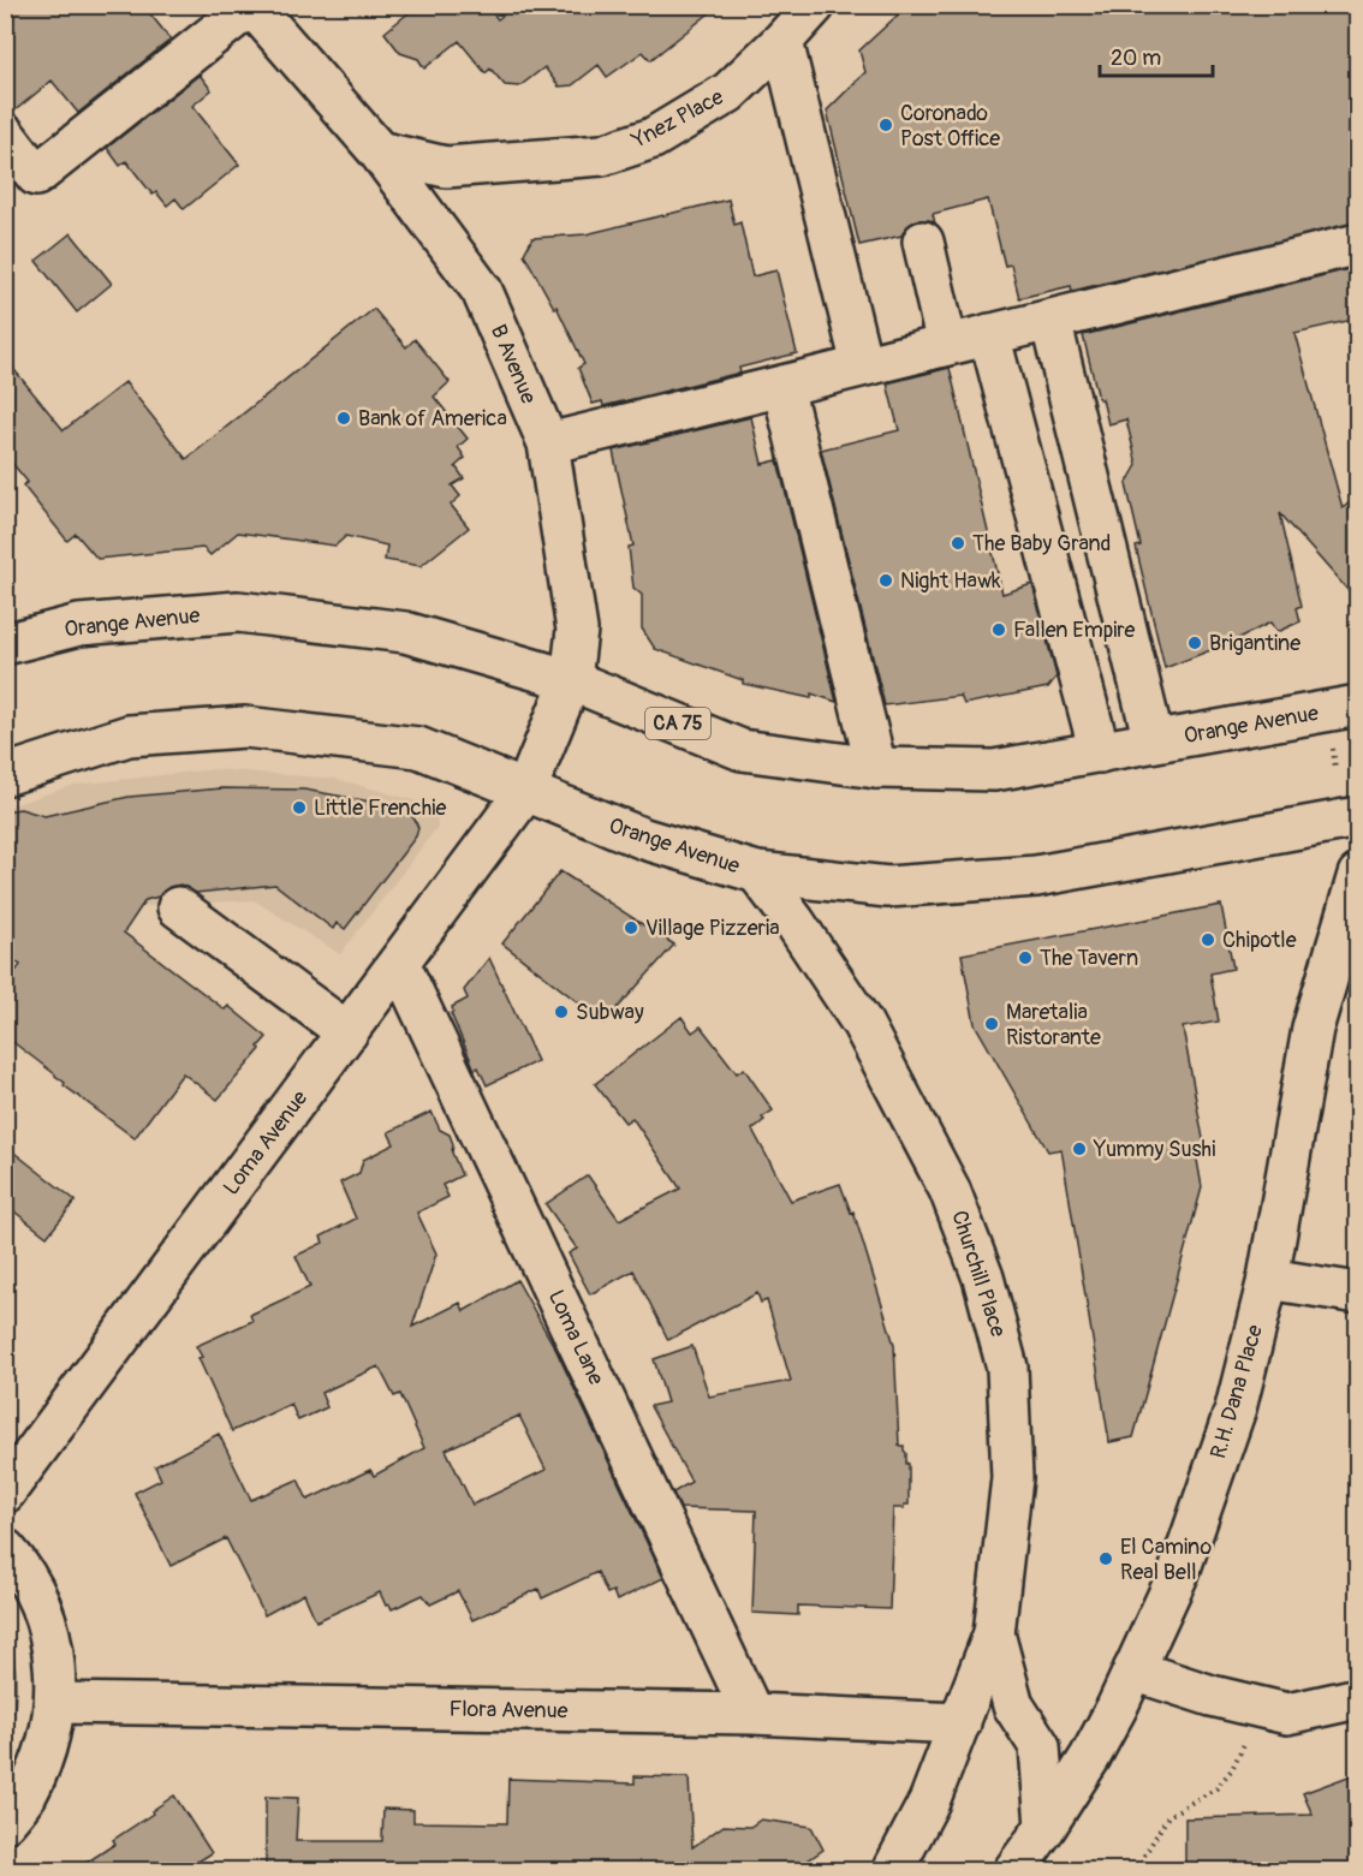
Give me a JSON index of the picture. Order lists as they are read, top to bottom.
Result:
{
  "streets": {
    "main road": [
      "Ynez Place",
      "B Avenue",
      "Orange Avenue",
      "CA 75",
      "Loma Avenue",
      "Churchill Place",
      "Loma Lane",
      "R.H. Dana Place",
      "Flora Avenue"
    ]
  },
  "crossings": [
    ["Ynez Place", "B Avenue"],
    ["B Avenue", "Orange Avenue"],
    ["B Avenue", "Loma Avenue"],
    ["Orange Avenue", "Loma Avenue"],
    ["Orange Avenue", "Churchill Place"],
    ["Loma Avenue", "Loma Lane"],
    ["Churchill Place", "Flora Avenue"],
    ["Loma Lane", "Flora Avenue"]
  ],
  "places": [
    "Coronado Post Office",
    "Bank of America",
    "The Baby Grand",
    "Night Hawk",
    "Fallen Empire",
    "Brigantine",
    "Little Frenchie",
    "Village Pizzeria",
    "Chipotle",
    "The Tavern",
    "Subway",
    "Maretalia Ristorante",
    "Yummy Sushi",
    "El Camino Real Bell"
  ],
  "scale_bar": "20 m"
}
